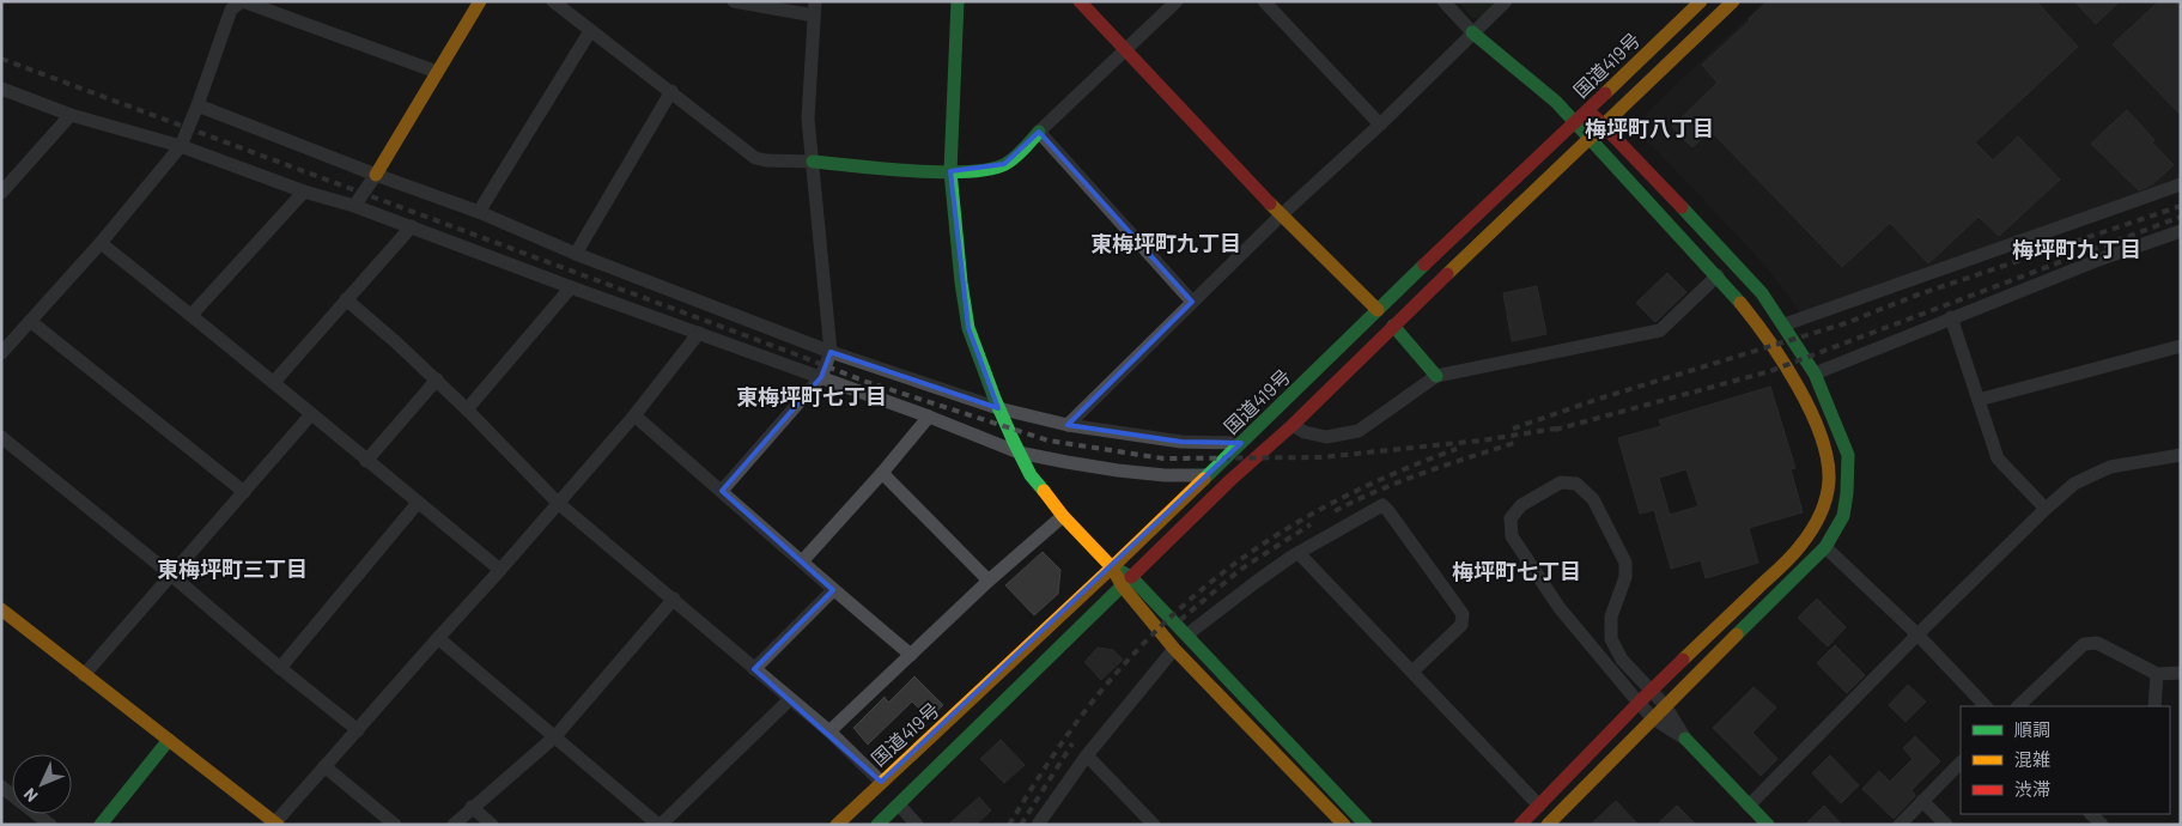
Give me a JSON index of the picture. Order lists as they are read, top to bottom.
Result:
{
  "streets": {
    "main road": ["国道419号"]
  },
  "districts": [
    "梅坪町八丁目",
    "東梅坪町九丁目",
    "梅坪町九丁目",
    "東梅坪町七丁目",
    "東梅坪町三丁目",
    "梅坪町七丁目"
  ],
  "legend": ["順調", "混雑", "渋滞"],
  "north": "bottom left"
}
